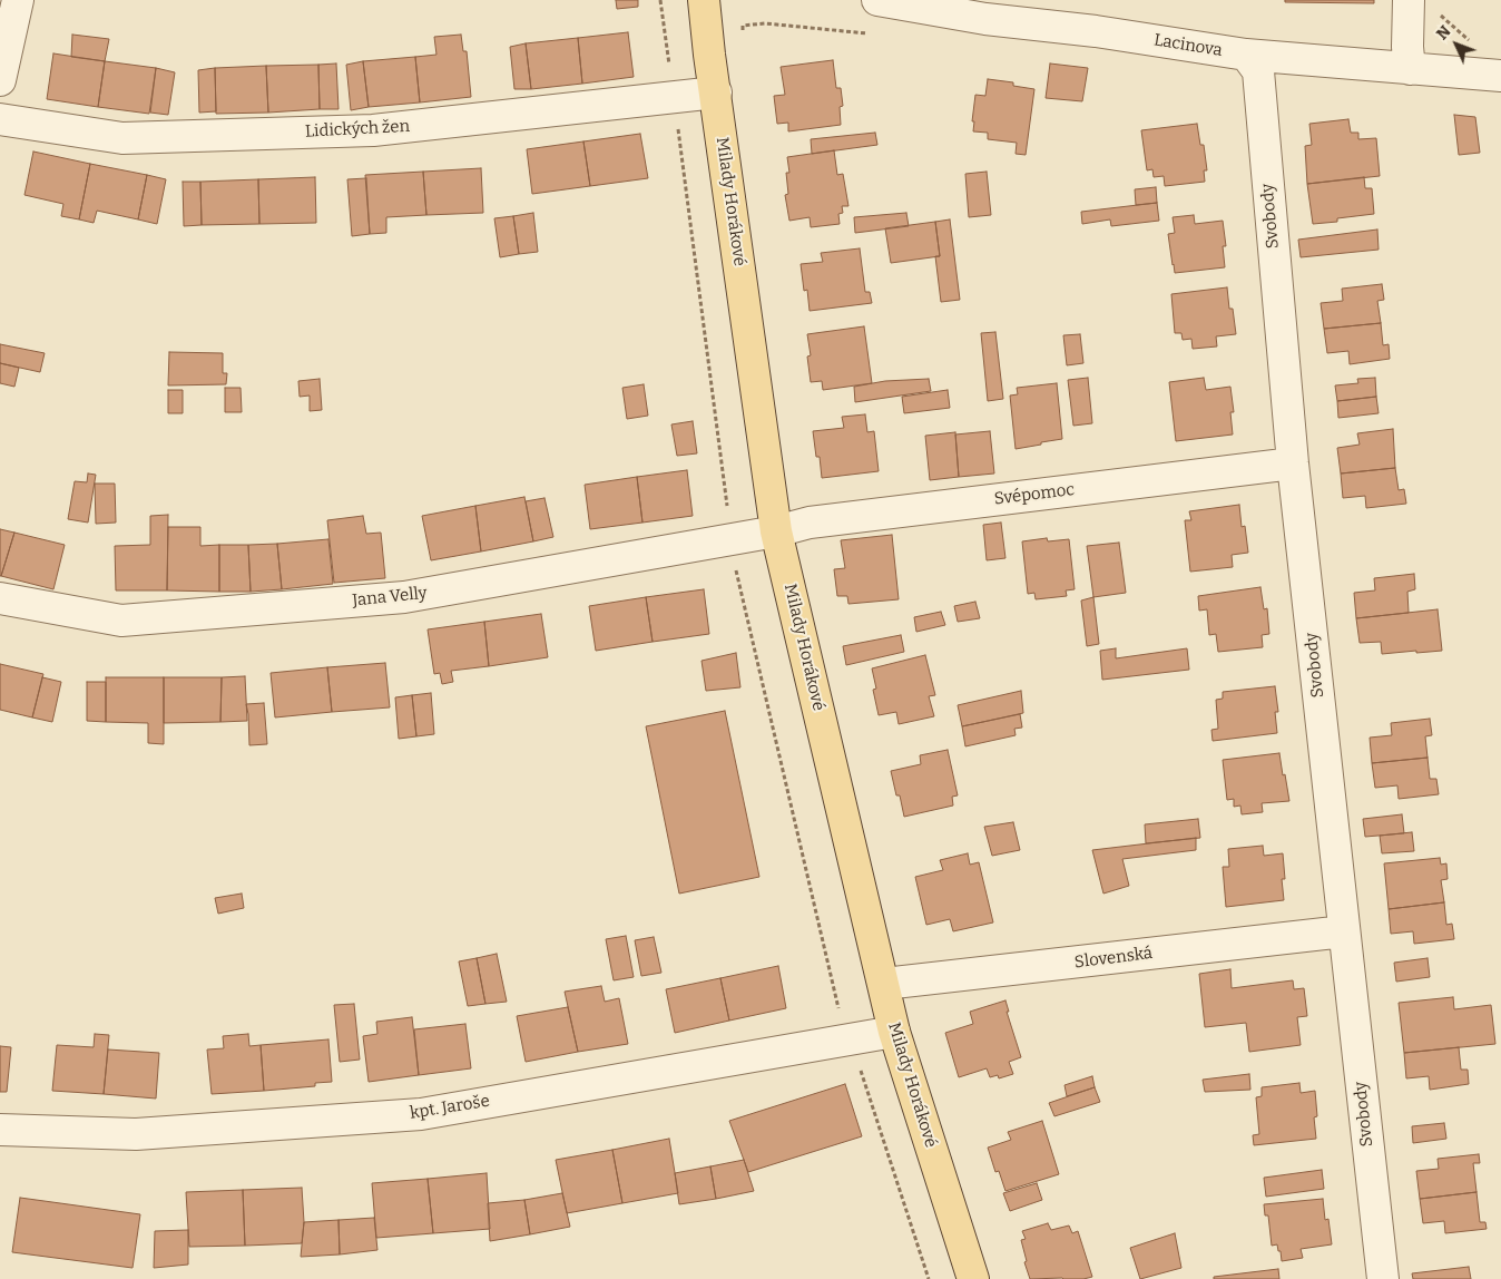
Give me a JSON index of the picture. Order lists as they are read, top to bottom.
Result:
{
  "streets": {
    "main road": ["Milady Horákové"],
    "street": [
      "Lacinova",
      "Lidických žen",
      "Svobody",
      "Svépomoc",
      "Jana Velly",
      "Slovenská",
      "kpt. Jaroše"
    ]
  },
  "crossings": [
    ["Lacinova", "Svobody"],
    ["Lidických žen", "Milady Horákové"],
    ["Milady Horákové", "Svépomoc"],
    ["Milady Horákové", "Jana Velly"],
    ["Milady Horákové", "Slovenská"],
    ["Milady Horákové", "kpt. Jaroše"],
    ["Svobody", "Svépomoc"],
    ["Svobody", "Slovenská"],
    ["Svépomoc", "Jana Velly"]
  ],
  "north": "top left"
}
